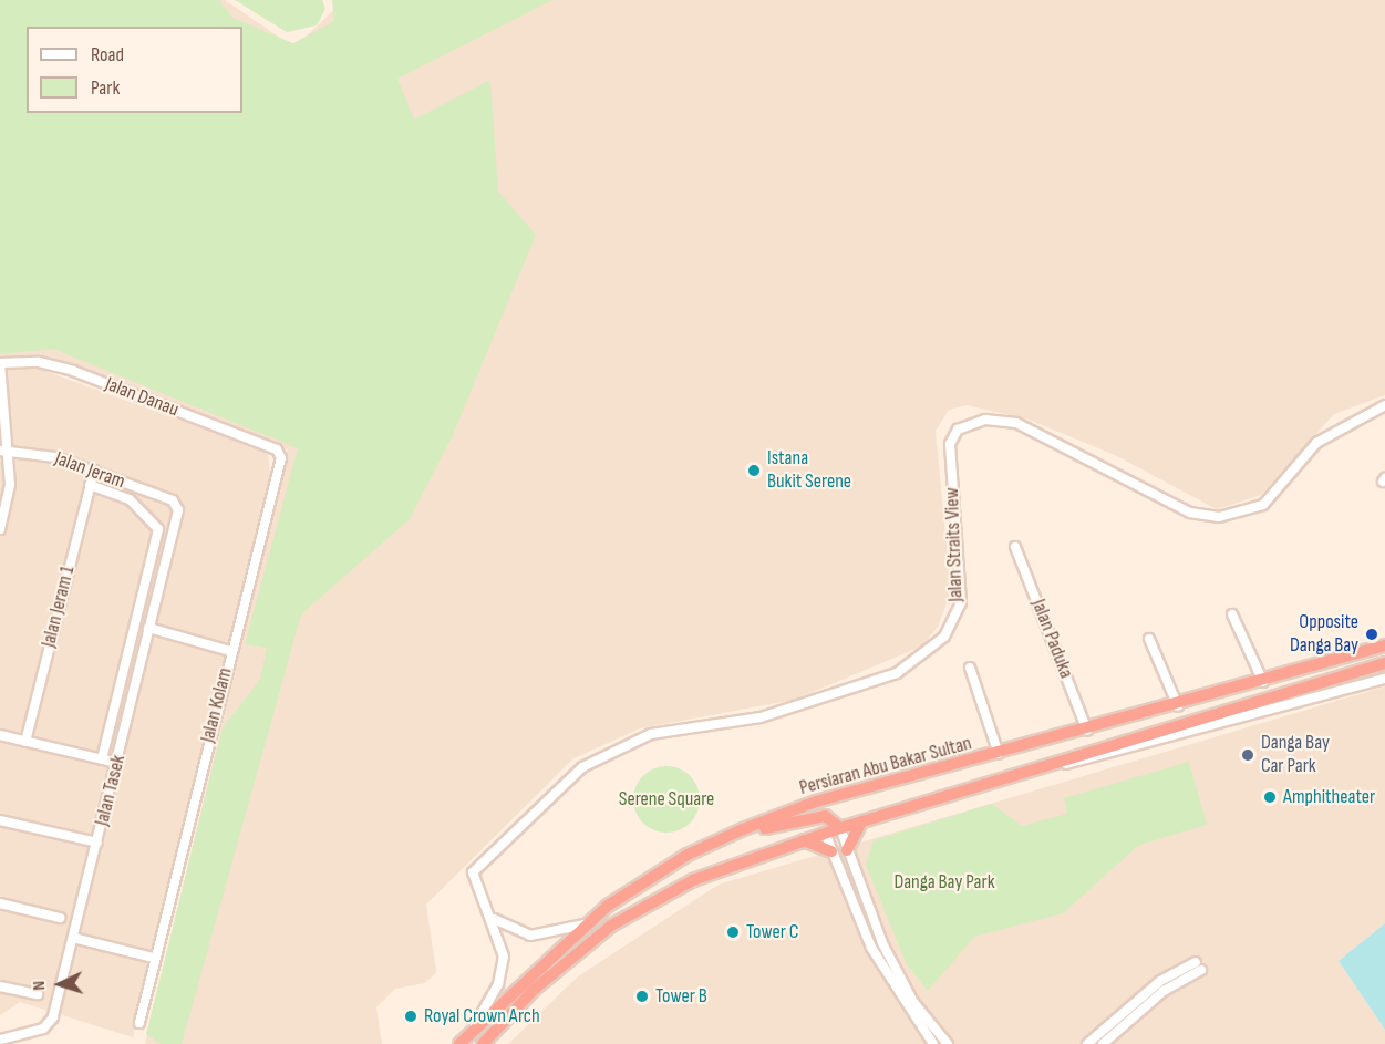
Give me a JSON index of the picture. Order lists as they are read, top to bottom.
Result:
{
  "streets": {
    "highway": ["Persiaran Abu Bakar Sultan"],
    "street": [
      "Jalan Danau",
      "Jalan Jeram",
      "Jalan Straits View",
      "Jalan Jeram 1",
      "Jalan Paduka",
      "Jalan Kolam",
      "Jalan Tasek"
    ]
  },
  "crossings": [
    ["Jalan Danau", "Jalan Kolam"],
    ["Jalan Jeram", "Jalan Jeram 1"],
    ["Jalan Jeram", "Jalan Tasek"],
    ["Jalan Straits View", "Persiaran Abu Bakar Sultan"],
    ["Jalan Jeram 1", "Jalan Tasek"],
    ["Jalan Paduka", "Persiaran Abu Bakar Sultan"]
  ],
  "parks": ["Serene Square", "Danga Bay Park"],
  "places": [
    "Istana Bukit Serene",
    "Opposite Danga Bay",
    "Danga Bay Car Park",
    "Amphitheater",
    "Tower C",
    "Tower B",
    "Royal Crown Arch"
  ],
  "legend": ["Road", "Park"],
  "north": "left"
}
